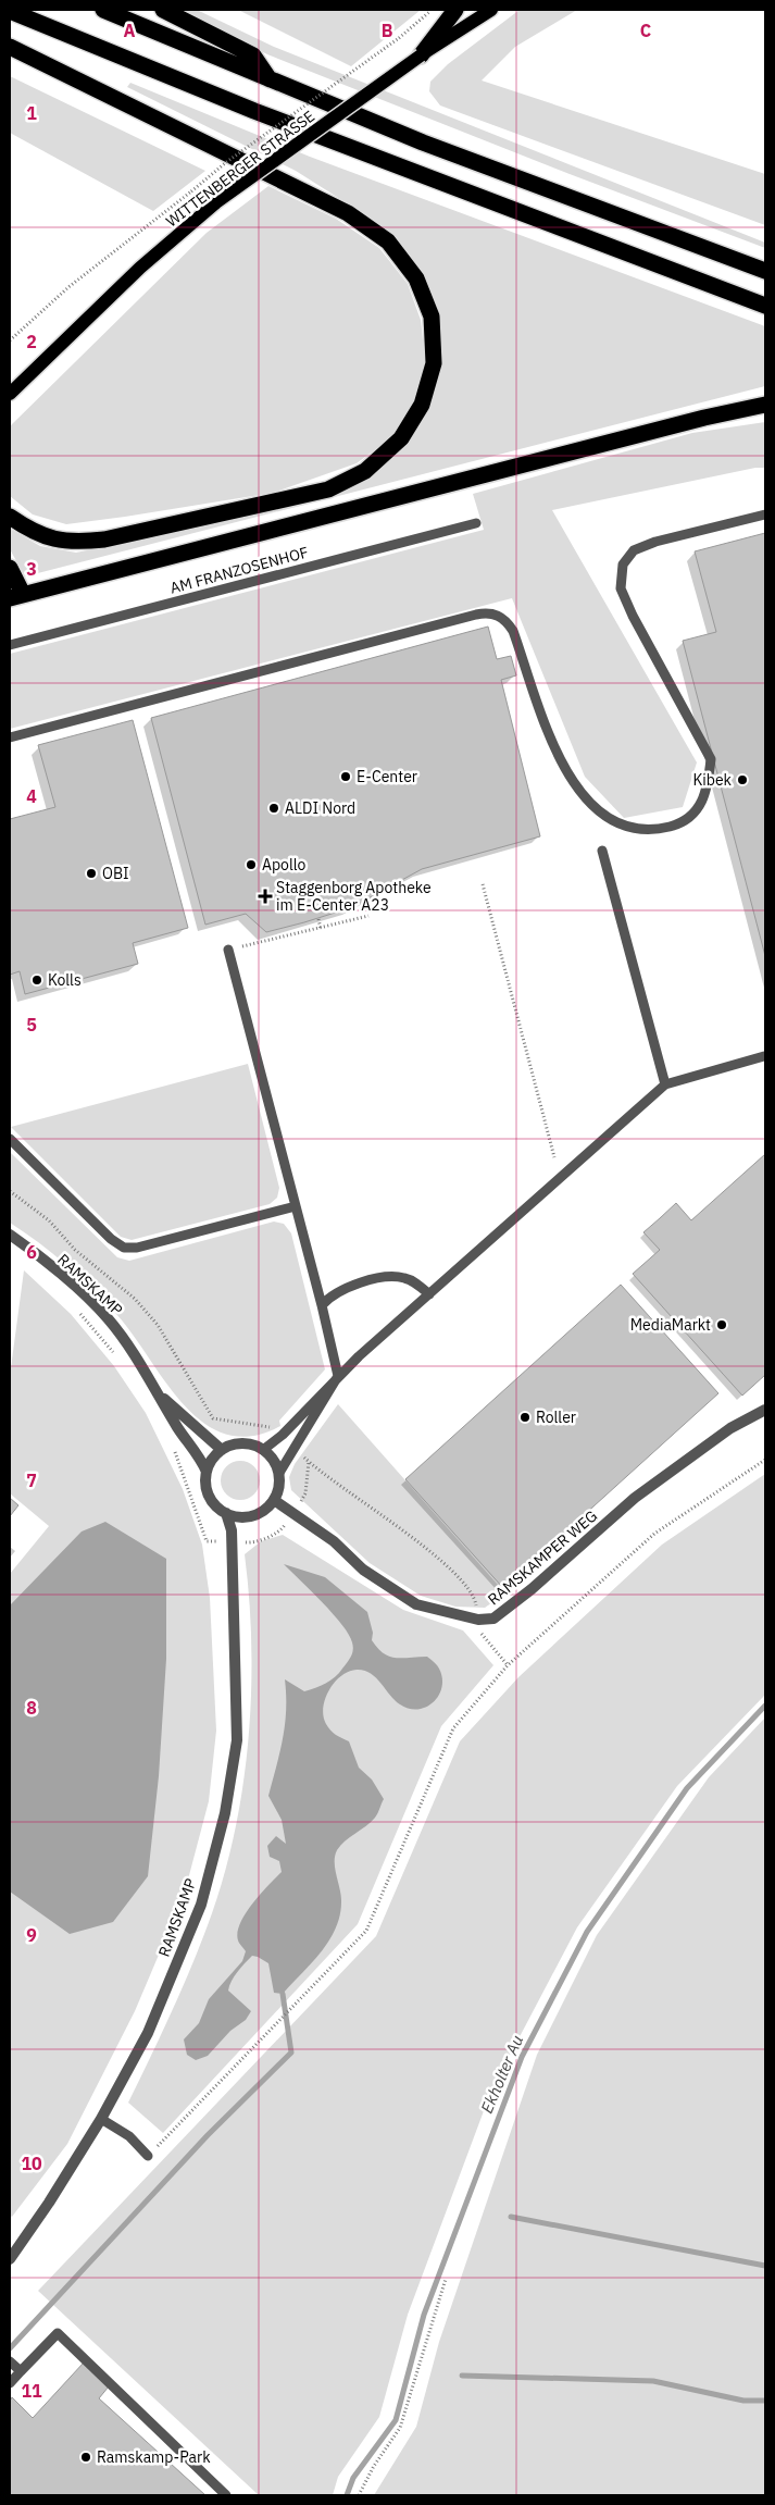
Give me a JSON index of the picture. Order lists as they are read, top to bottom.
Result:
{
  "streets": {
    "main road": ["WITTENBERGER STRASSE"],
    "street": ["RAMSKAMP", "RAMSKAMPER WEG"],
    "lane": ["AM FRANZOSENHOF"]
  },
  "crossings": [
    ["RAMSKAMP", "RAMSKAMPER WEG"]
  ],
  "water": ["Ekholter Au"],
  "places": {
    "other": [
      "E-Center",
      "Kibek",
      "ALDI Nord",
      "Apollo",
      "OBI",
      "Kolls",
      "MediaMarkt",
      "Roller",
      "Ramskamp-Park"
    ],
    "health": ["Staggenborg Apotheke im E-Center A23"]
  },
  "grid": {
    "columns": ["A", "B", "C"],
    "rows": [
      "1",
      "2",
      "3",
      "4",
      "5",
      "6",
      "7",
      "8",
      "9",
      "10",
      "11"
    ]
  }
}
